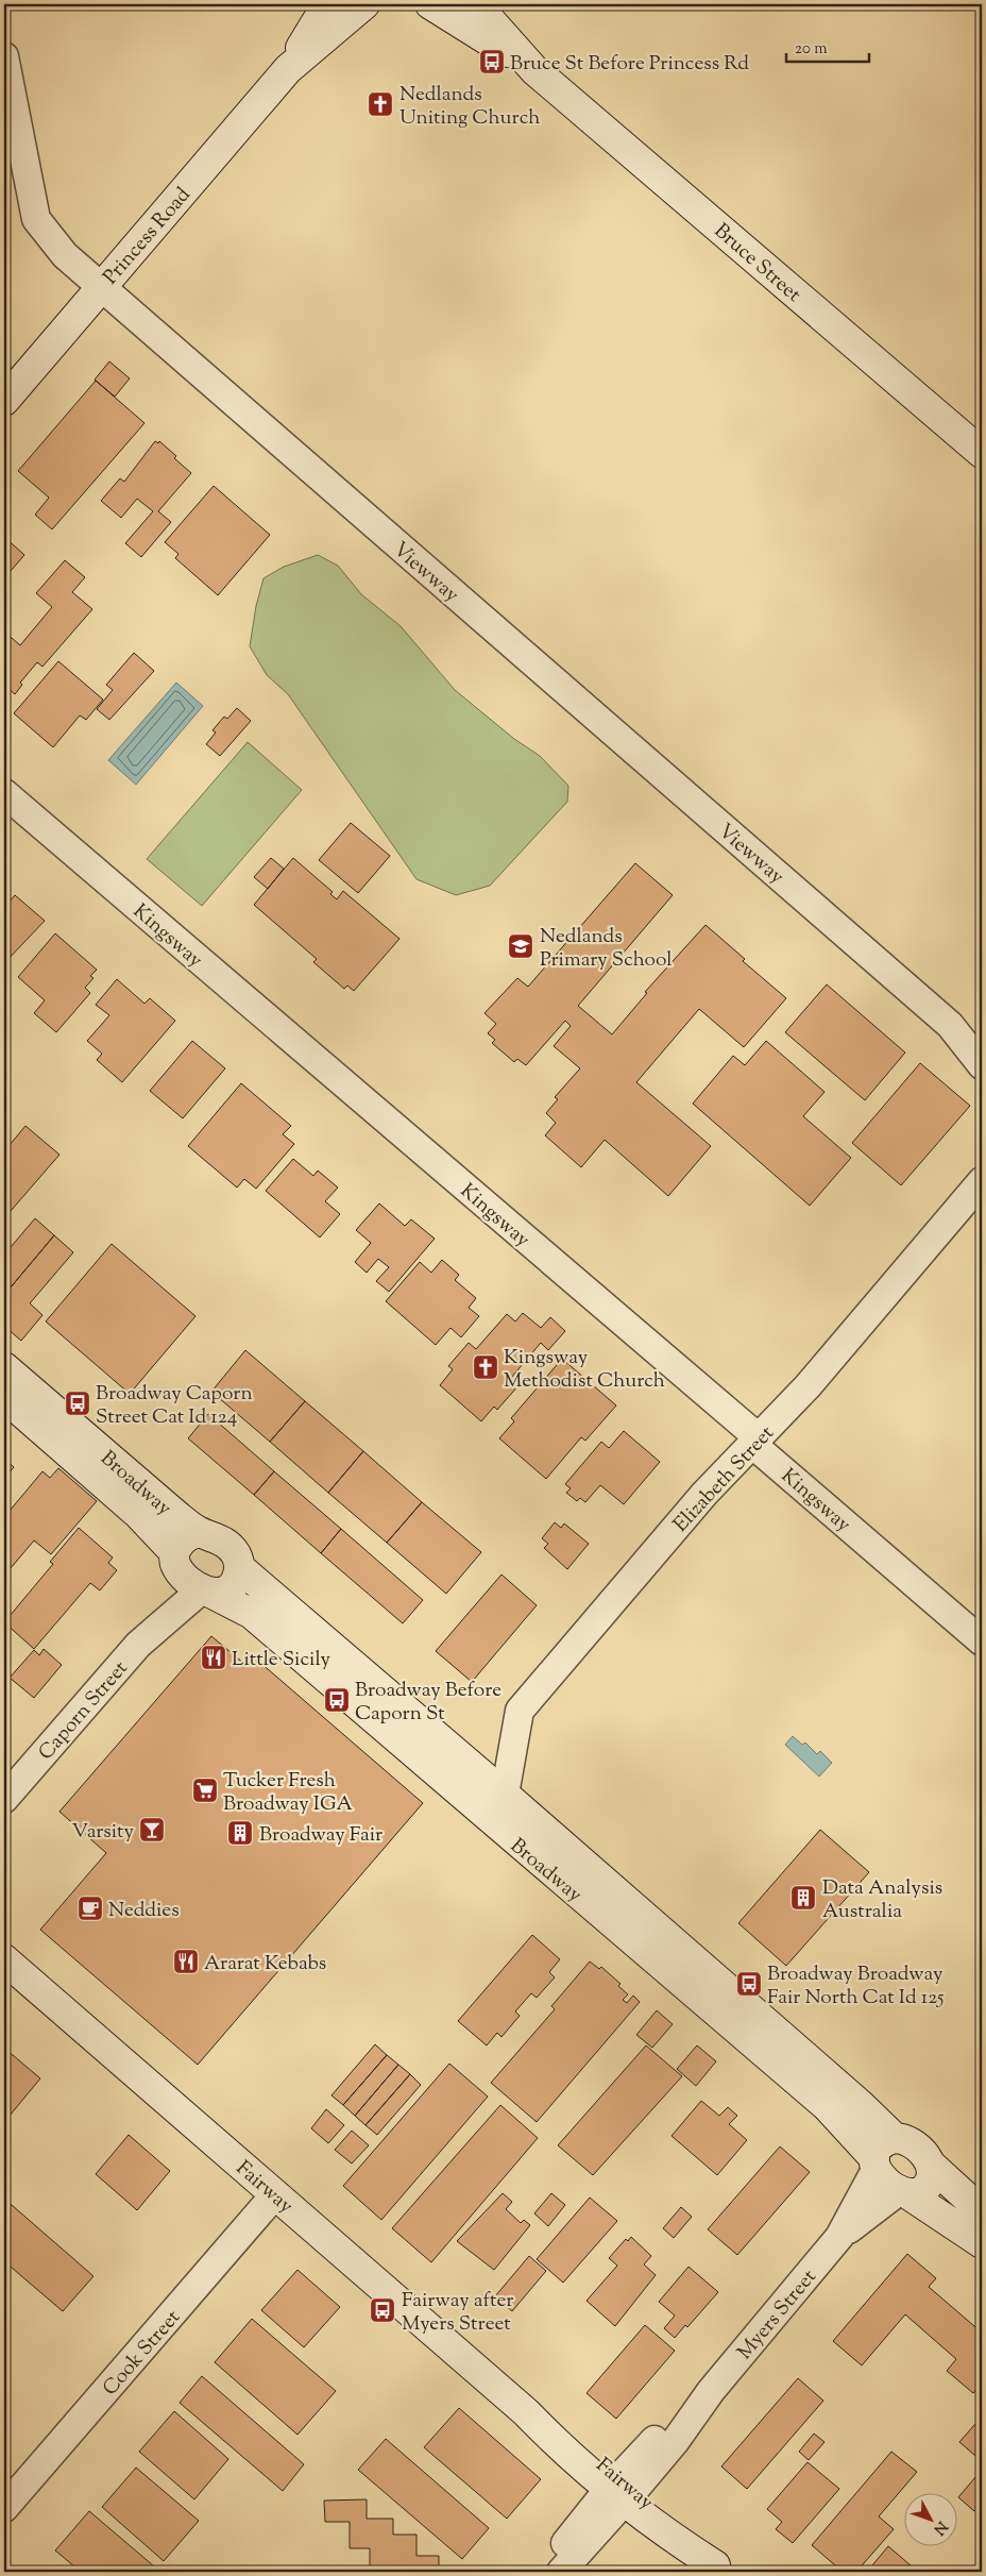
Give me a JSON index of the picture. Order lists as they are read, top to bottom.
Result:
{
  "streets": {
    "main road": [
      "Princess Road",
      "Bruce Street",
      "Broadway",
      "Fairway"
    ],
    "street": [
      "Viewway",
      "Kingsway",
      "Elizabeth Street",
      "Caporn Street",
      "Myers Street",
      "Cook Street"
    ]
  },
  "crossings": [
    ["Princess Road", "Viewway"],
    ["Kingsway", "Elizabeth Street"],
    ["Elizabeth Street", "Broadway"],
    ["Broadway", "Caporn Street"],
    ["Broadway", "Myers Street"],
    ["Fairway", "Myers Street"],
    ["Fairway", "Cook Street"]
  ],
  "places": {
    "bus stop": [
      "Bruce St Before Princess Rd",
      "Broadway Caporn Street Cat Id 124",
      "Broadway Before Caporn St",
      "Broadway Broadway Fair North Cat Id 125",
      "Fairway after Myers Street"
    ],
    "church": ["Nedlands Uniting Church", "Kingsway Methodist Church"],
    "school or university": ["Nedlands Primary School"],
    "restaurant": ["Little Sicily", "Ararat Kebabs"],
    "supermarket": ["Tucker Fresh Broadway IGA"],
    "bar": ["Varsity"],
    "building": ["Broadway Fair", "Data Analysis Australia"],
    "cafe": ["Neddies"]
  },
  "scale_bar": "20 m",
  "north": "bottom right"
}
